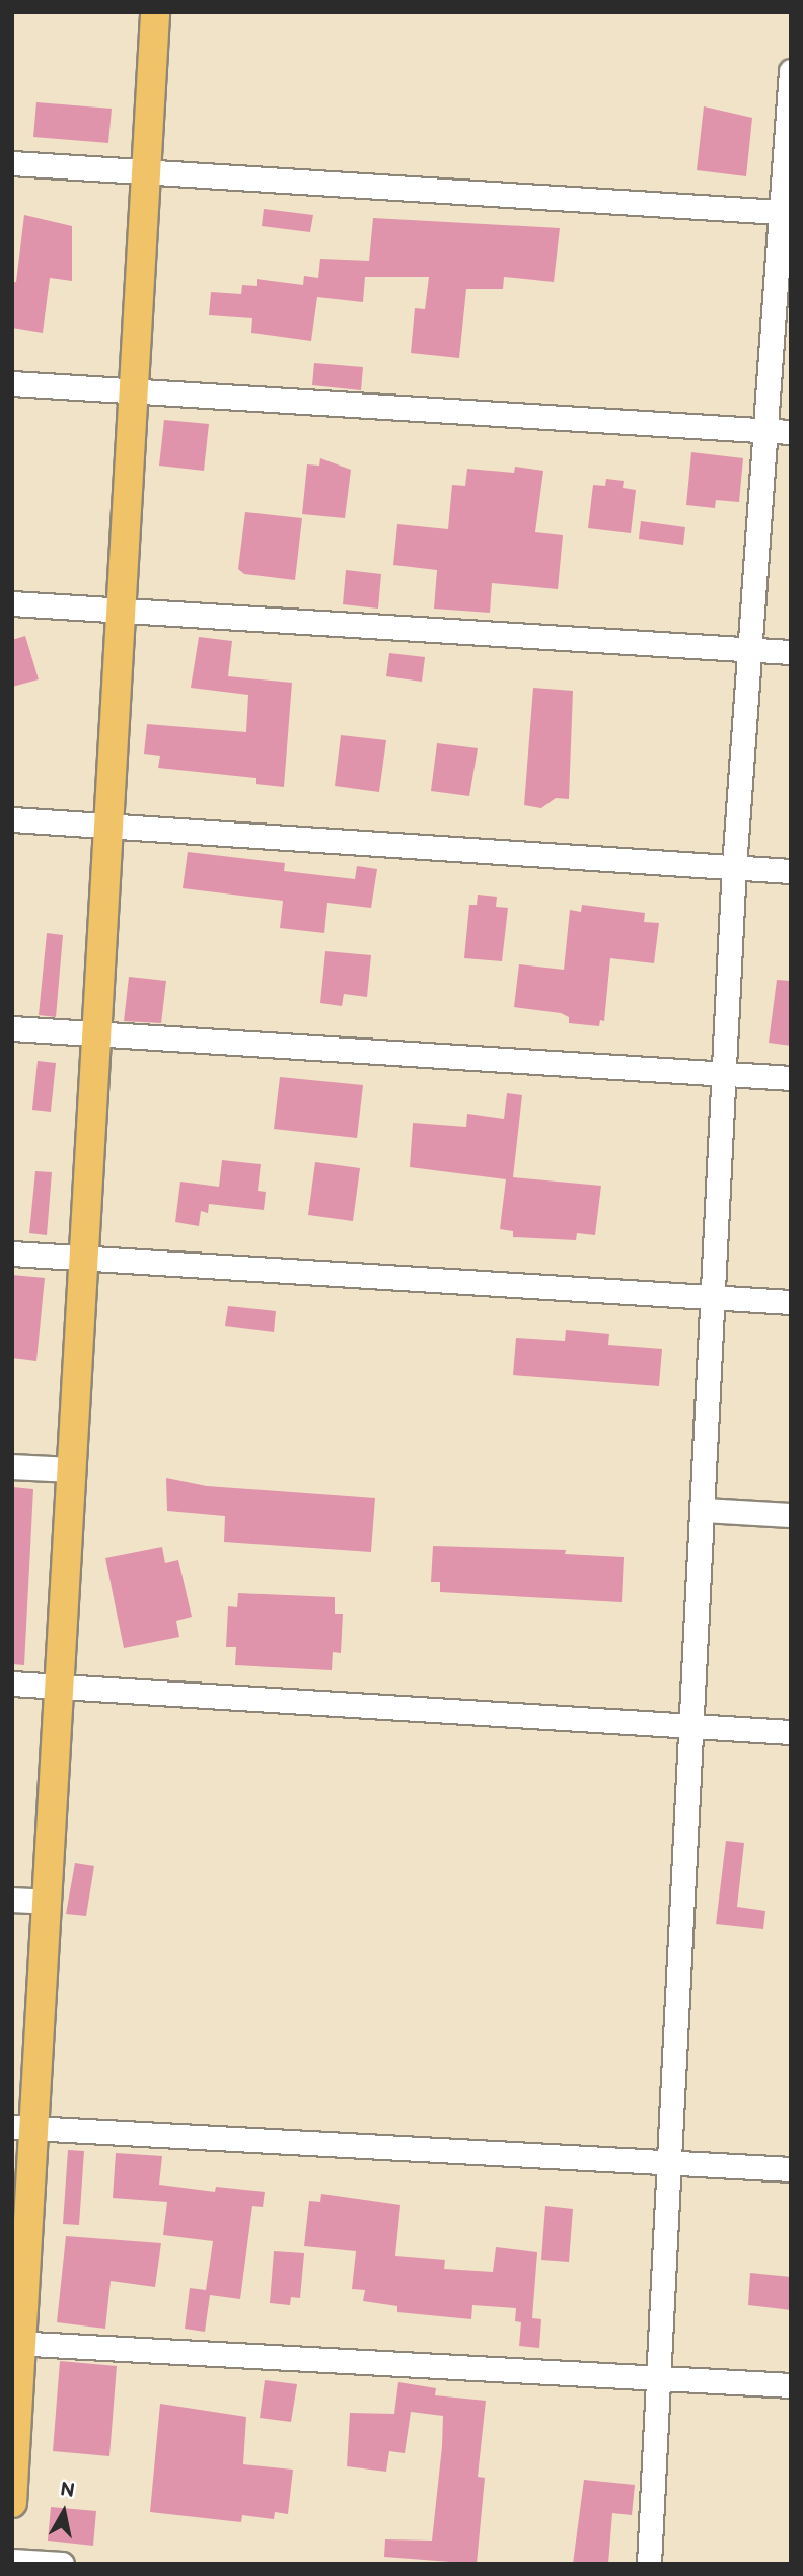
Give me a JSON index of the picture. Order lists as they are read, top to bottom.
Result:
{
  "north": "top"
}
